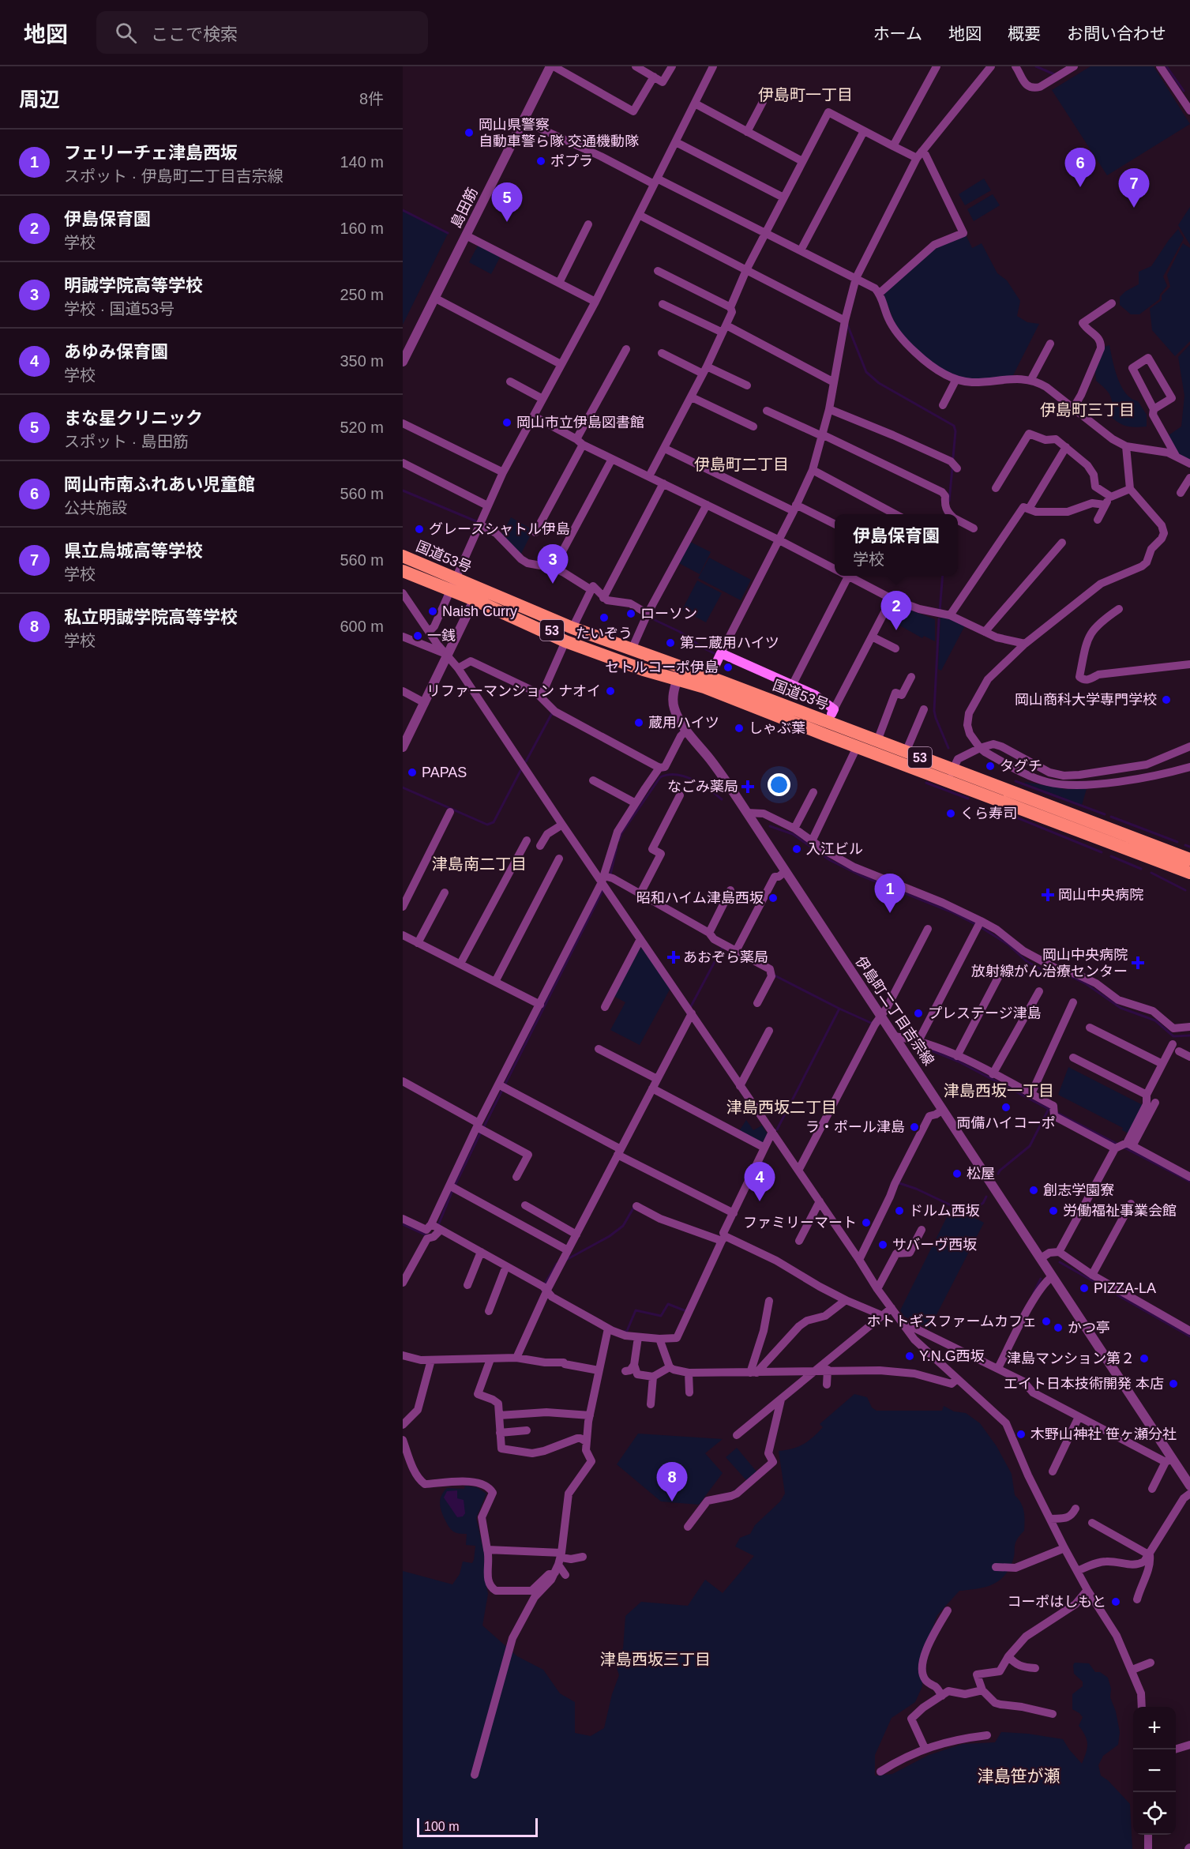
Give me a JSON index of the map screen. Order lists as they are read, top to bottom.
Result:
{
  "streets": {
    "highway": ["国道53号", "53"],
    "street": ["島田筋", "伊島町二丁目吉宗線"]
  },
  "crossings": [
    ["国道53号", "53"],
    ["国道53号", "伊島町二丁目吉宗線"]
  ],
  "districts": [
    "伊島町一丁目",
    "伊島町三丁目",
    "伊島町二丁目",
    "津島南二丁目",
    "津島西坂一丁目",
    "津島西坂二丁目",
    "津島西坂三丁目",
    "津島笹が瀬"
  ],
  "places": {
    "other": [
      "岡山県警察 自動車警ら隊 交通機動隊",
      "ポプラ",
      "岡山市立伊島図書館",
      "グレースシャトル伊島",
      "Naish Curry",
      "ローソン",
      "たいぞう",
      "一銭",
      "第二蔵用ハイツ",
      "セトルコーポ伊島",
      "リファーマンション ナオイ",
      "岡山商科大学専門学校",
      "蔵用ハイツ",
      "しゃぶ葉",
      "タグチ",
      "PAPAS",
      "くら寿司",
      "入江ビル",
      "昭和ハイム津島西坂",
      "プレステージ津島",
      "両備ハイコーポ",
      "ラ・ポール津島",
      "松屋",
      "創志学園寮",
      "ドルム西坂",
      "労働福祉事業会館",
      "ファミリーマート",
      "サバーヴ西坂",
      "PIZZA-LA",
      "ホトトギスファームカフェ",
      "かつ亭",
      "Y.N.G西坂",
      "津島マンション第２",
      "エイト日本技術開発 本店",
      "木野山神社 笹ヶ瀬分社",
      "コーポはしもと"
    ],
    "health": [
      "なごみ薬局",
      "岡山中央病院",
      "あおぞら薬局",
      "岡山中央病院 放射線がん治療センター"
    ]
  },
  "scale_bar": "100 m",
  "page": {
    "header": "地図",
    "search": "ここで検索",
    "nav": [
      "ホーム",
      "地図",
      "概要",
      "お問い合わせ"
    ],
    "heading": ["周辺", "8件"],
    "list": [
      {
        "mark": "1",
        "name": "フェリーチェ津島西坂",
        "note": "スポット · 伊島町二丁目吉宗線",
        "value": "140 m"
      },
      {
        "mark": "2",
        "name": "伊島保育園",
        "note": "学校",
        "value": "160 m"
      },
      {
        "mark": "3",
        "name": "明誠学院高等学校",
        "note": "学校 · 国道53号",
        "value": "250 m"
      },
      {
        "mark": "4",
        "name": "あゆみ保育園",
        "note": "学校",
        "value": "350 m"
      },
      {
        "mark": "5",
        "name": "まな星クリニック",
        "note": "スポット · 島田筋",
        "value": "520 m"
      },
      {
        "mark": "6",
        "name": "岡山市南ふれあい児童館",
        "note": "公共施設",
        "value": "560 m"
      },
      {
        "mark": "7",
        "name": "県立烏城高等学校",
        "note": "学校",
        "value": "560 m"
      },
      {
        "mark": "8",
        "name": "私立明誠学院高等学校",
        "note": "学校",
        "value": "600 m"
      }
    ],
    "pins": [
      "6",
      "7",
      "5",
      "3",
      "2",
      "1",
      "4",
      "8"
    ],
    "popup": ["伊島保育園", "学校"],
    "map_buttons": ["+", "−"],
    "scale": "100 m"
  }
}
